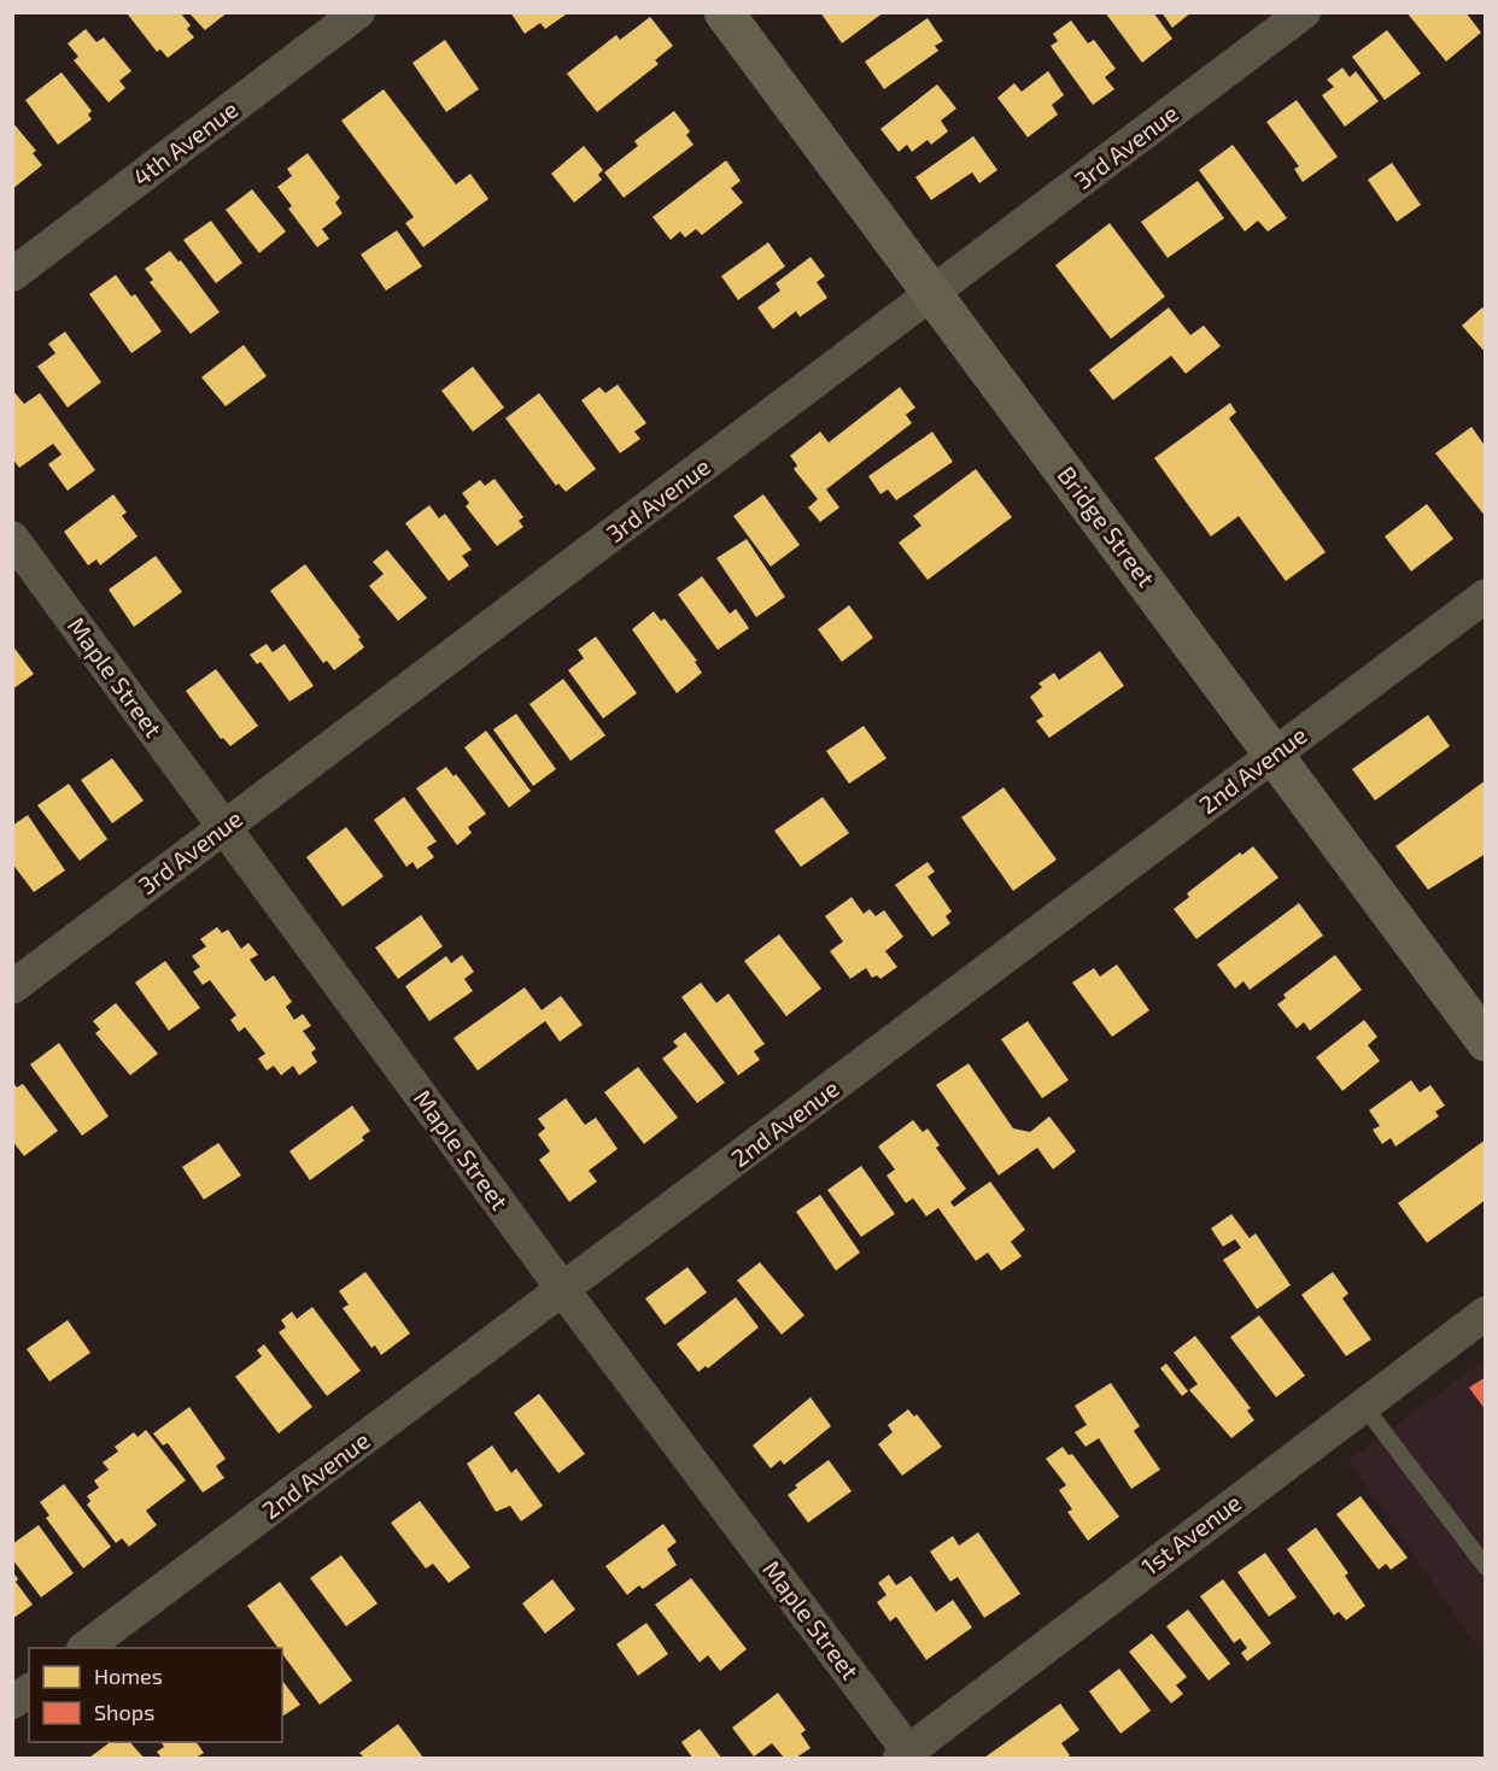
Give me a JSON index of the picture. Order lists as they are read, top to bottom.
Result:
{
  "streets": {
    "main road": ["Bridge Street"],
    "street": [
      "4th Avenue",
      "3rd Avenue",
      "Maple Street",
      "2nd Avenue",
      "1st Avenue"
    ]
  },
  "crossings": [
    ["3rd Avenue", "Bridge Street"],
    ["3rd Avenue", "Maple Street"],
    ["Bridge Street", "2nd Avenue"],
    ["Maple Street", "2nd Avenue"],
    ["Maple Street", "1st Avenue"]
  ],
  "legend": ["Homes", "Shops"]
}
